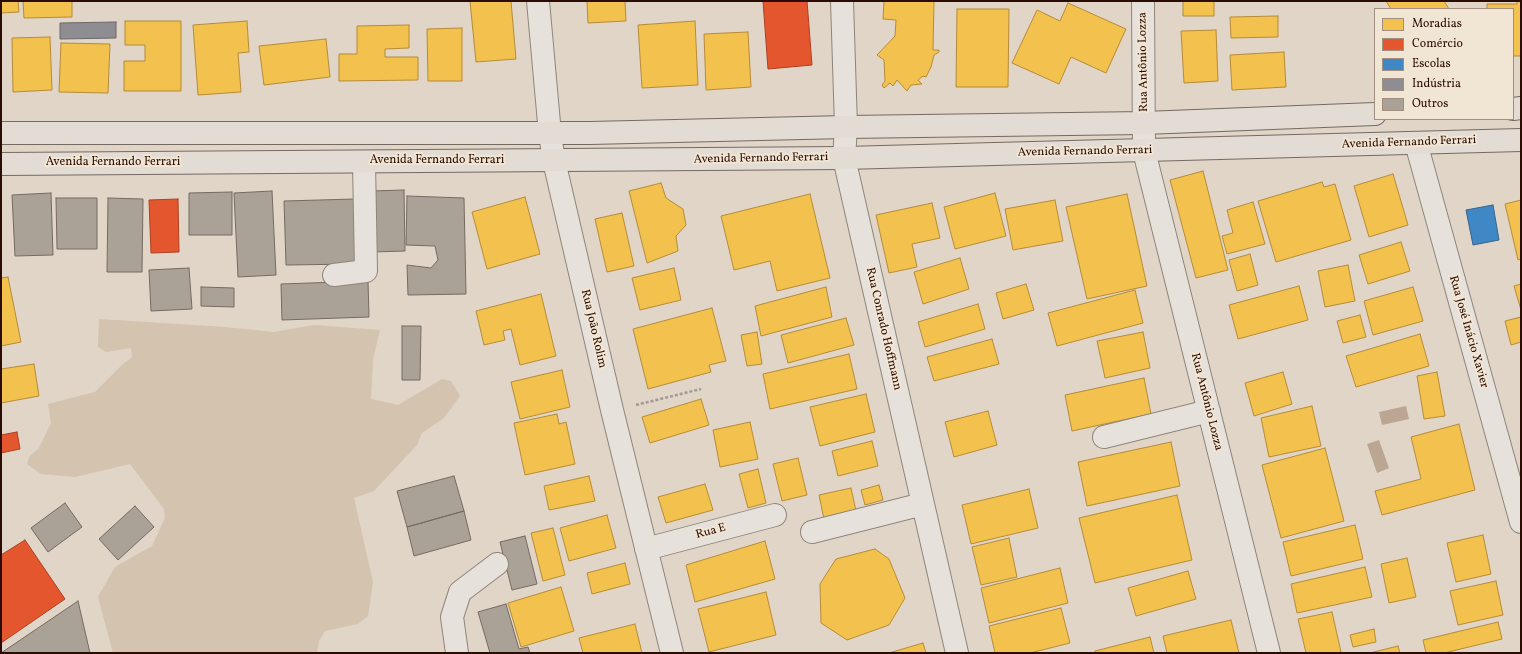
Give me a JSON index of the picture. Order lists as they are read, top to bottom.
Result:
{
  "streets": {
    "main road": ["Avenida Fernando Ferrari"],
    "street": [
      "Rua Antônio Lozza",
      "Rua João Rolim",
      "Rua Conrado Hoffmann",
      "Rua José Inácio Xavier",
      "Rua E"
    ]
  },
  "crossings": [
    ["Rua Antônio Lozza", "Avenida Fernando Ferrari"],
    ["Avenida Fernando Ferrari", "Rua João Rolim"],
    ["Avenida Fernando Ferrari", "Rua Conrado Hoffmann"],
    ["Avenida Fernando Ferrari", "Rua José Inácio Xavier"],
    ["Rua João Rolim", "Rua E"]
  ],
  "legend": [
    "Moradias",
    "Comércio",
    "Escolas",
    "Indústria",
    "Outros"
  ]
}
